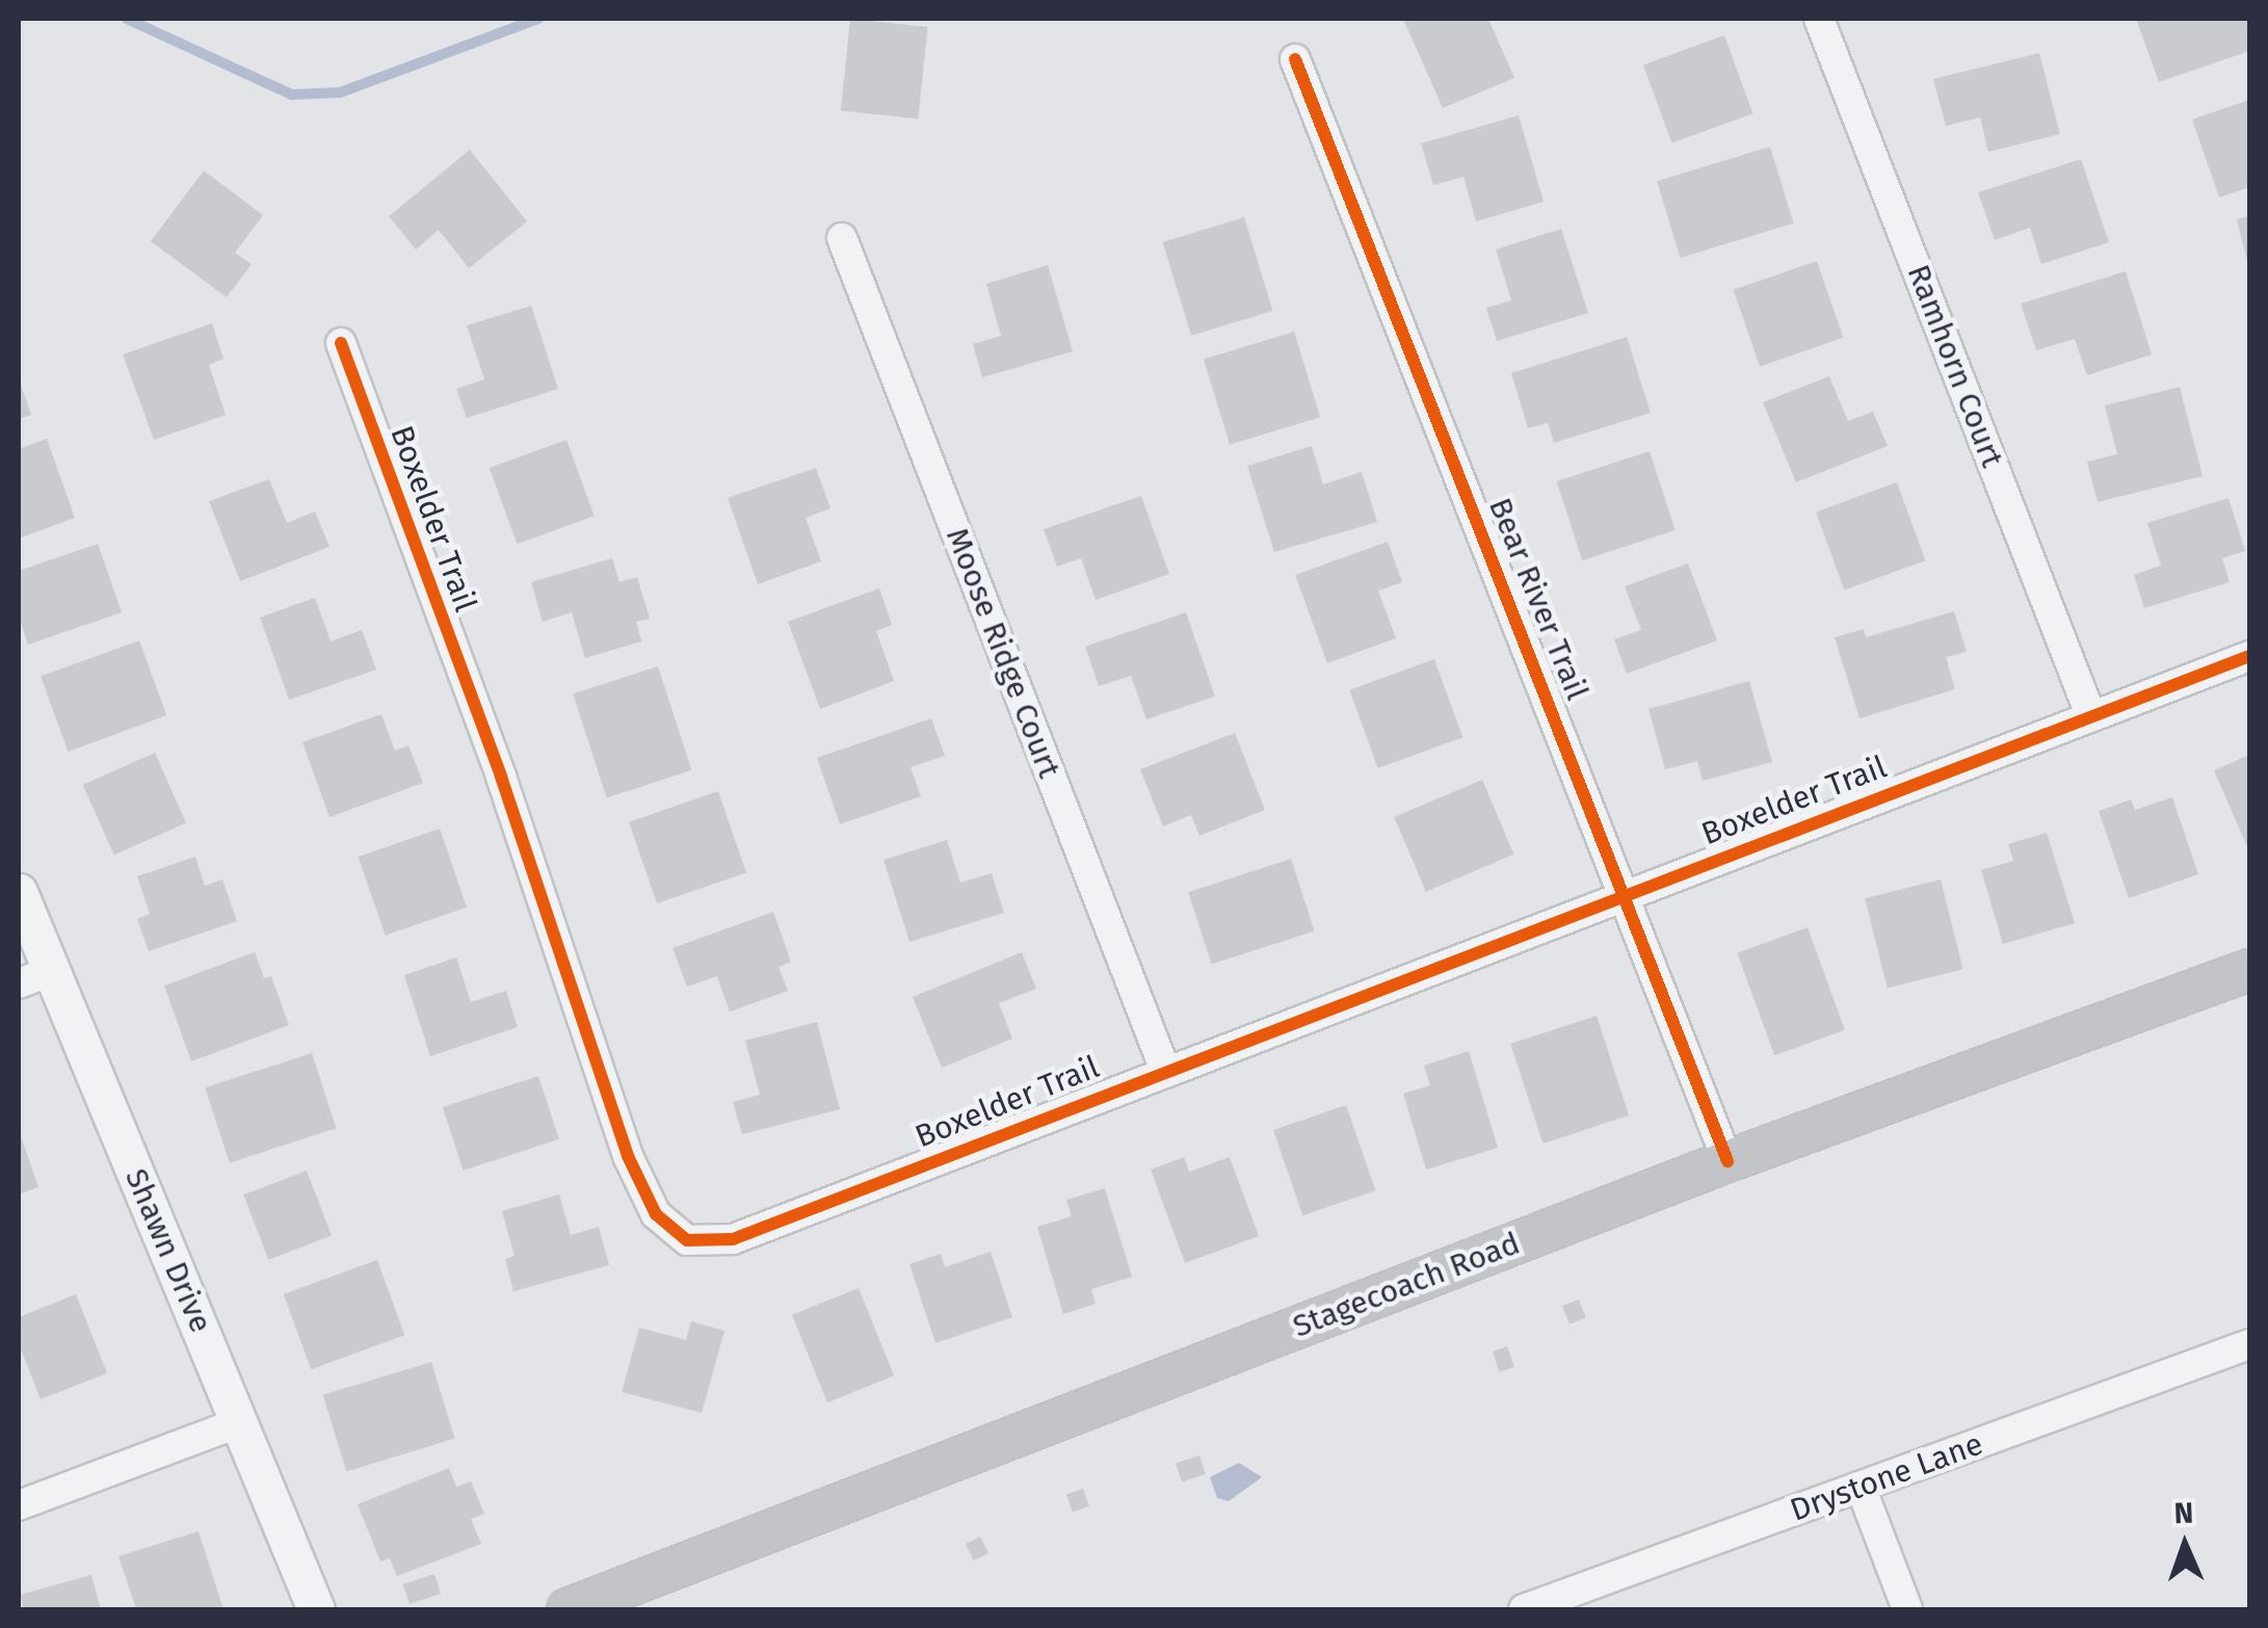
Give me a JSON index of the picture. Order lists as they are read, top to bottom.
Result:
{
  "streets": {
    "main road": ["Stagecoach Road"],
    "street": [
      "Ramhorn Court",
      "Boxelder Trail",
      "Bear River Trail",
      "Moose Ridge Court",
      "Shawn Drive",
      "Drystone Lane"
    ]
  },
  "crossings": [
    ["Ramhorn Court", "Boxelder Trail"],
    ["Boxelder Trail", "Bear River Trail"],
    ["Boxelder Trail", "Moose Ridge Court"],
    ["Bear River Trail", "Stagecoach Road"]
  ],
  "north": "top"
}
